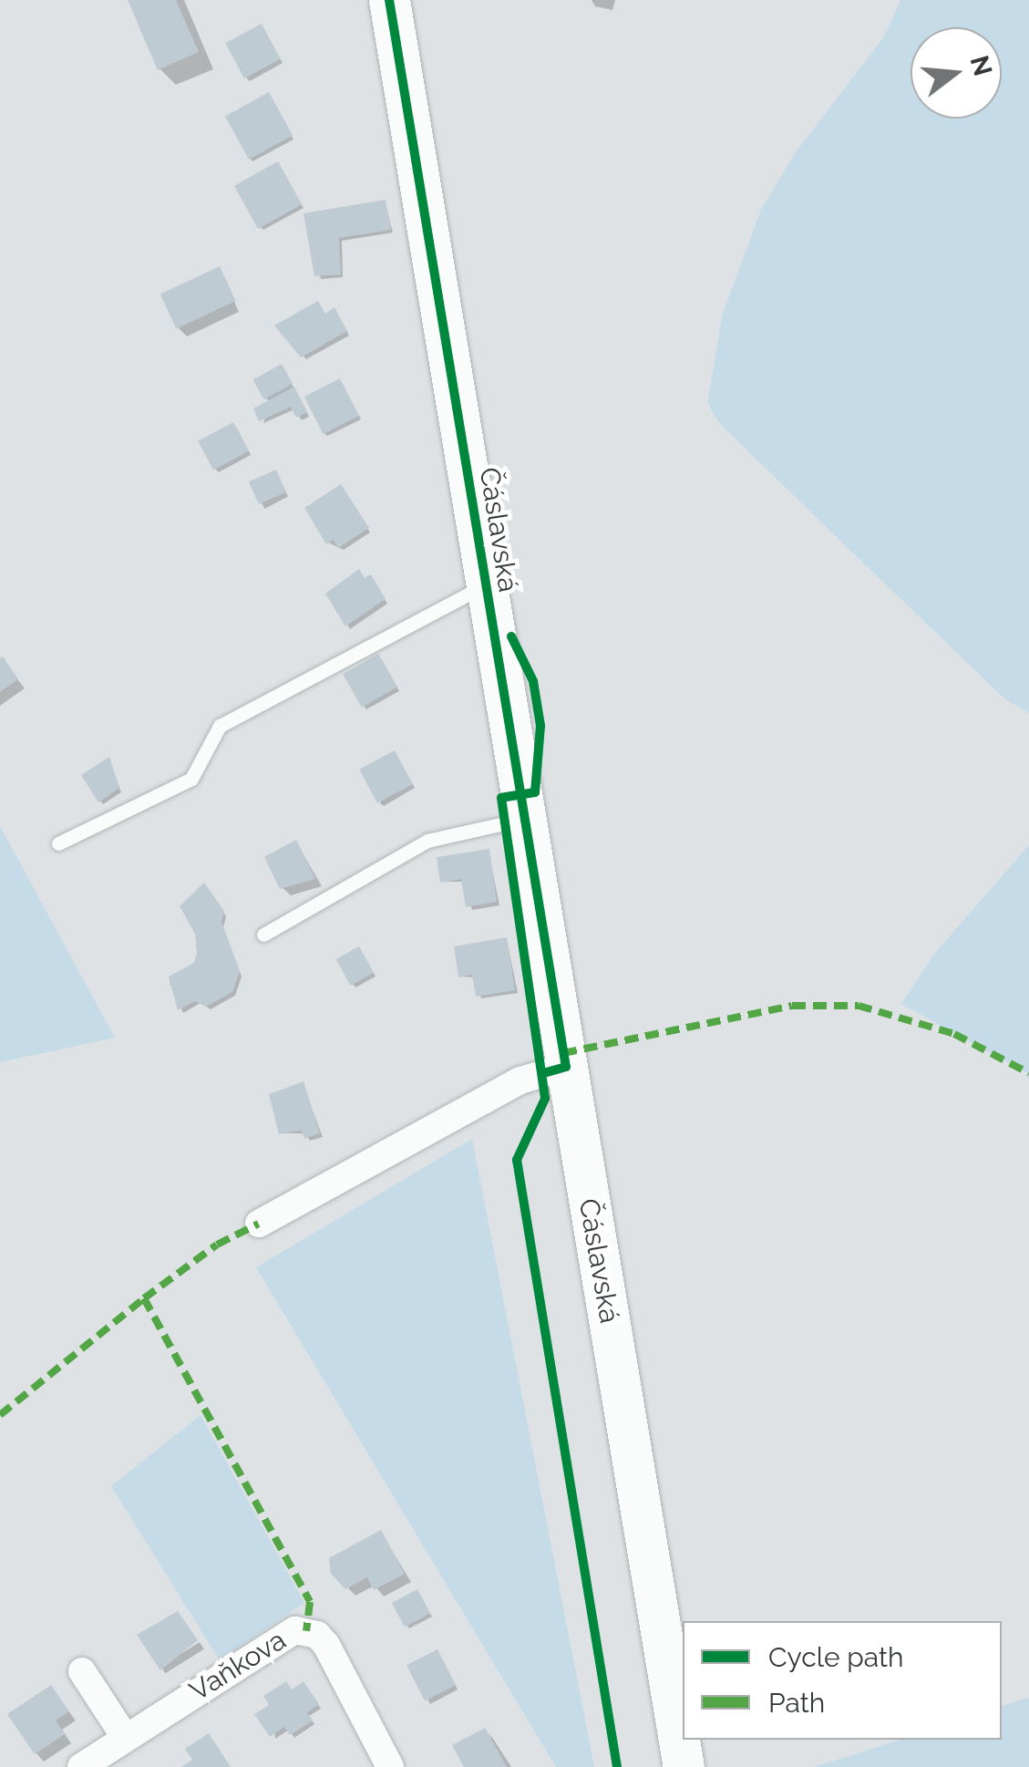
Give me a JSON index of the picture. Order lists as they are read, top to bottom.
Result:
{
  "streets": {
    "main road": ["Čáslavská"],
    "street": ["Vaňkova"]
  },
  "legend": ["Cycle path", "Path"],
  "north": "right"
}
